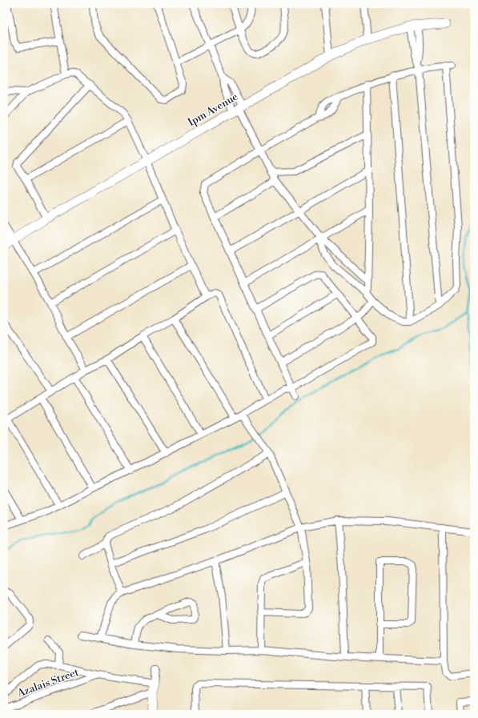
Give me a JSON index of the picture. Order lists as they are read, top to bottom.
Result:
{
  "streets": {
    "street": ["Ipm Avenue", "Azalais Street"]
  }
}
